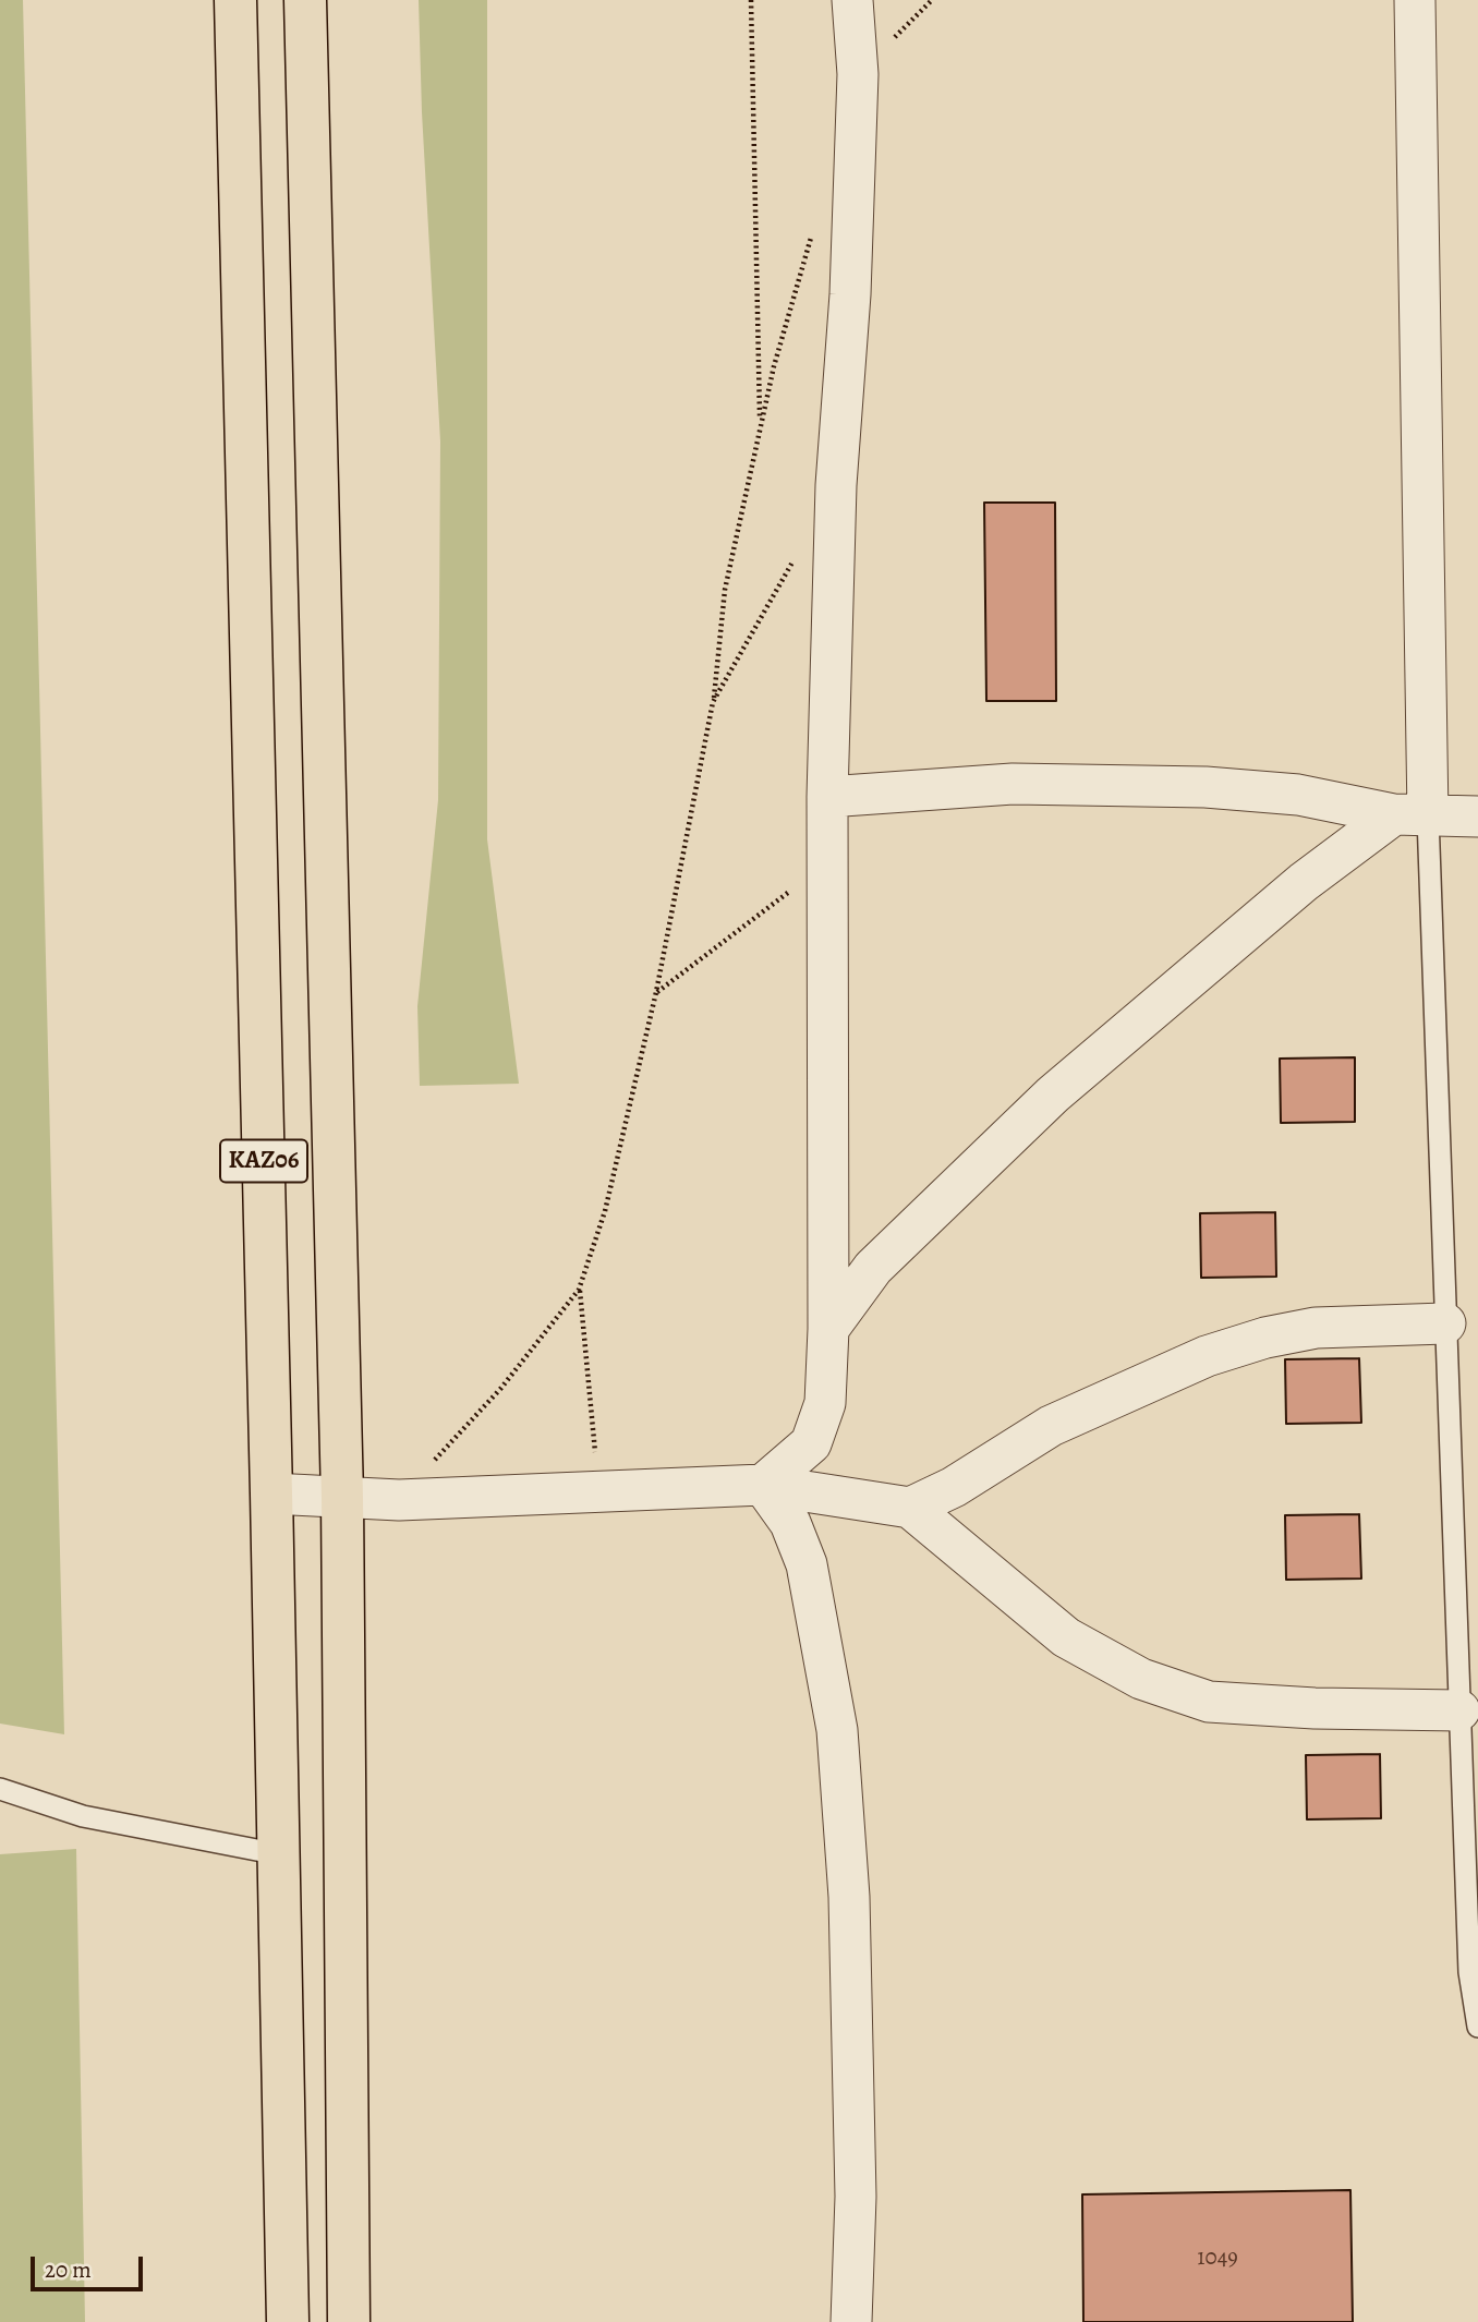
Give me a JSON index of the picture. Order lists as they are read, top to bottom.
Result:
{
  "streets": {
    "highway": ["KАZ06"]
  },
  "house_numbers": ["1049"],
  "scale_bar": "20 m"
}
